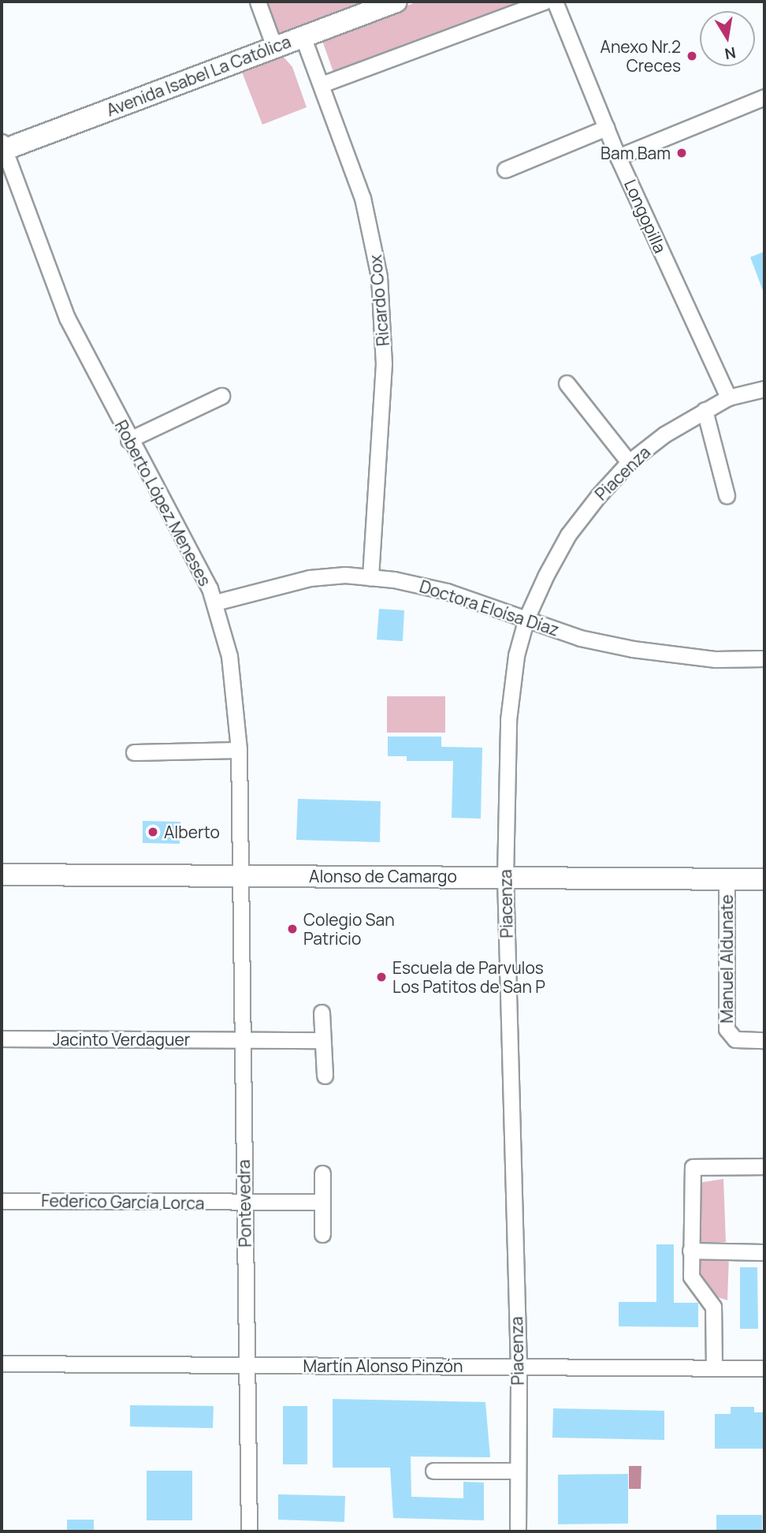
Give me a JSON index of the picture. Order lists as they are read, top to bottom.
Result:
{
  "streets": {
    "street": [
      "Avenida Isabel La Católica",
      "Longopilla",
      "Ricardo Cox",
      "Piacenza",
      "Roberto López Meneses",
      "Doctora Eloísa Díaz",
      "Alonso de Camargo",
      "Manuel Aldunate",
      "Jacinto Verdaguer",
      "Federico García Lorca",
      "Pontevedra",
      "Martín Alonso Pinzón"
    ]
  },
  "crossings": [
    ["Avenida Isabel La Católica", "Ricardo Cox"],
    ["Avenida Isabel La Católica", "Roberto López Meneses"],
    ["Longopilla", "Piacenza"],
    ["Ricardo Cox", "Doctora Eloísa Díaz"],
    ["Piacenza", "Doctora Eloísa Díaz"],
    ["Piacenza", "Alonso de Camargo"],
    ["Piacenza", "Martín Alonso Pinzón"],
    ["Roberto López Meneses", "Doctora Eloísa Díaz"],
    ["Roberto López Meneses", "Alonso de Camargo"],
    ["Roberto López Meneses", "Pontevedra"],
    ["Alonso de Camargo", "Manuel Aldunate"],
    ["Alonso de Camargo", "Pontevedra"],
    ["Jacinto Verdaguer", "Pontevedra"],
    ["Federico García Lorca", "Pontevedra"],
    ["Pontevedra", "Martín Alonso Pinzón"]
  ],
  "places": [
    "Anexo Nr.2 Creces",
    "Bam Bam",
    "Alberto",
    "Colegio San Patricio",
    "Escuela de Parvulos Los Patitos de San P"
  ],
  "north": "bottom"
}
